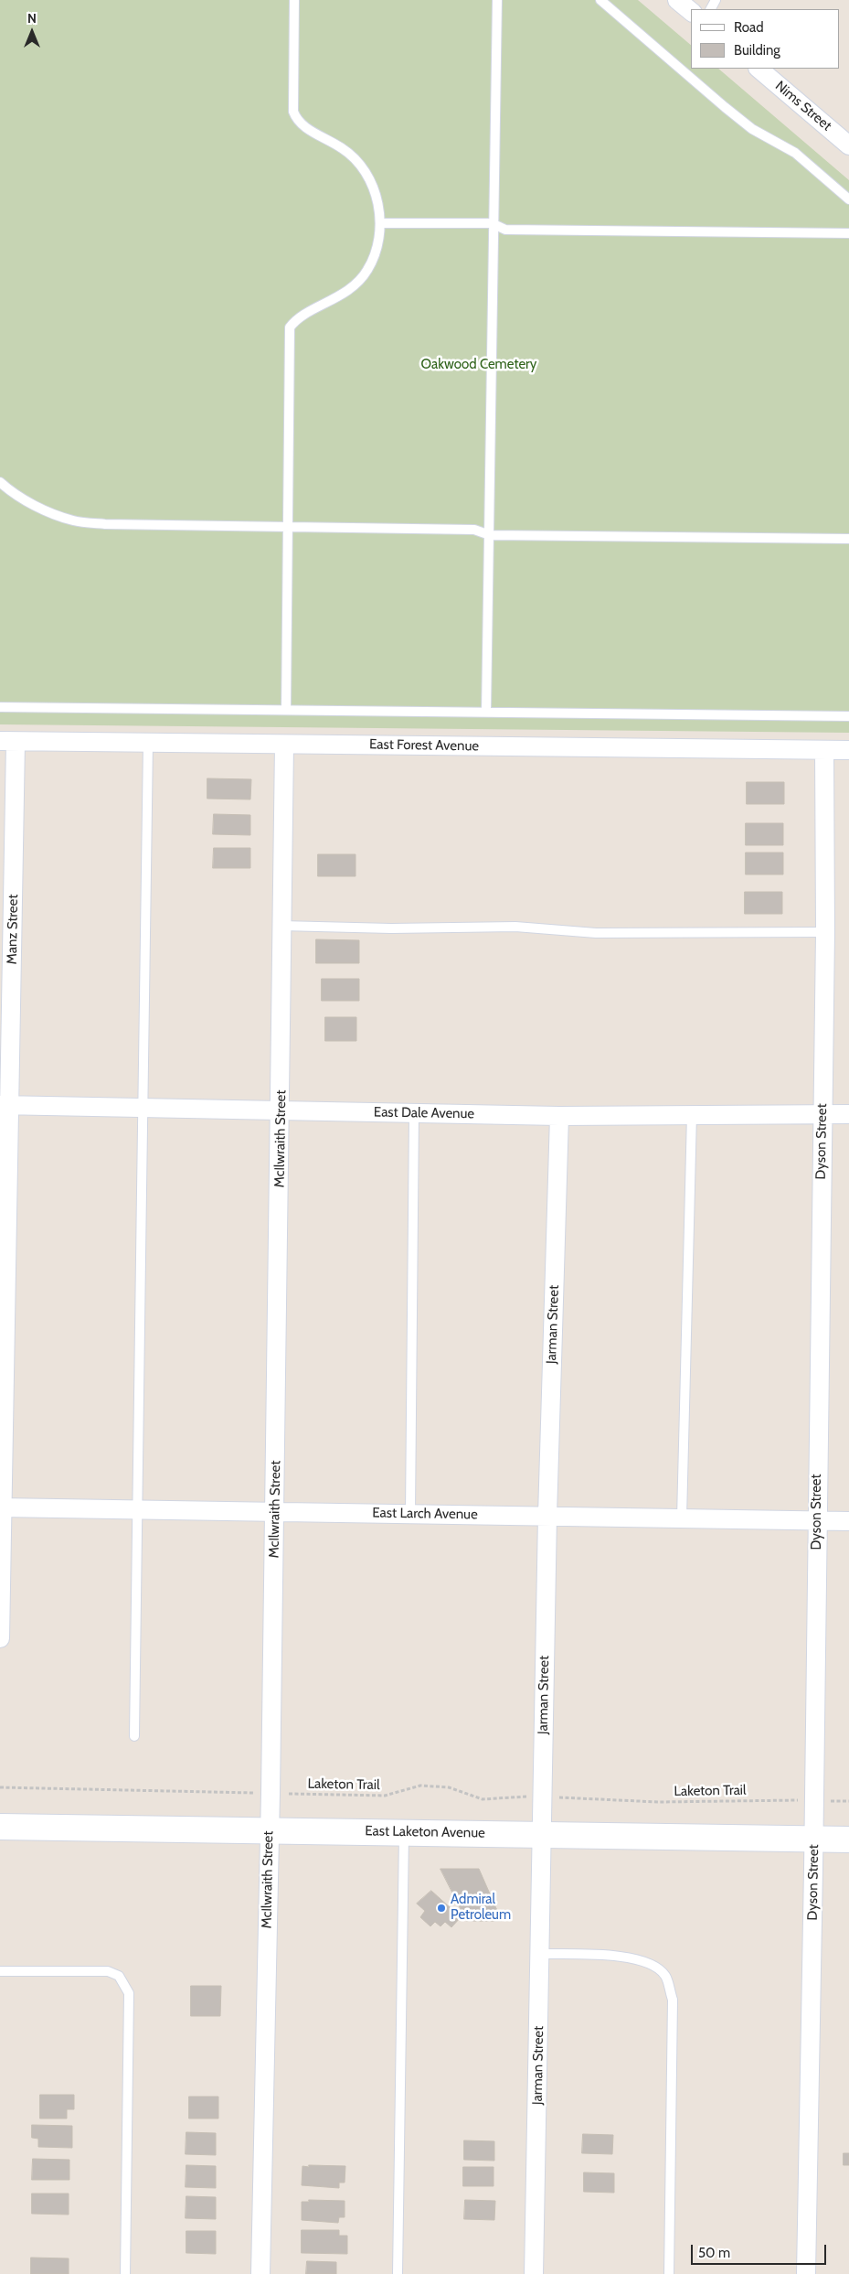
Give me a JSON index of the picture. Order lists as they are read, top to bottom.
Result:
{
  "streets": {
    "main road": ["East Laketon Avenue"],
    "street": [
      "Nims Street",
      "East Forest Avenue",
      "Manz Street",
      "East Dale Avenue",
      "McIlwraith Street",
      "Dyson Street",
      "Jarman Street",
      "East Larch Avenue"
    ],
    "path": ["Laketon Trail"]
  },
  "crossings": [
    ["East Forest Avenue", "Manz Street"],
    ["East Forest Avenue", "McIlwraith Street"],
    ["East Forest Avenue", "Dyson Street"],
    ["Manz Street", "East Dale Avenue"],
    ["Manz Street", "East Larch Avenue"],
    ["East Dale Avenue", "McIlwraith Street"],
    ["East Dale Avenue", "Dyson Street"],
    ["East Dale Avenue", "Jarman Street"],
    ["McIlwraith Street", "East Larch Avenue"],
    ["McIlwraith Street", "Laketon Trail"],
    ["McIlwraith Street", "East Laketon Avenue"],
    ["Dyson Street", "East Larch Avenue"],
    ["Dyson Street", "Laketon Trail"],
    ["Dyson Street", "East Laketon Avenue"],
    ["Jarman Street", "East Larch Avenue"],
    ["Jarman Street", "Laketon Trail"],
    ["Jarman Street", "East Laketon Avenue"]
  ],
  "parks": ["Oakwood Cemetery"],
  "places": ["Admiral Petroleum"],
  "legend": ["Road", "Building"],
  "scale_bar": "50 m",
  "north": "top"
}
